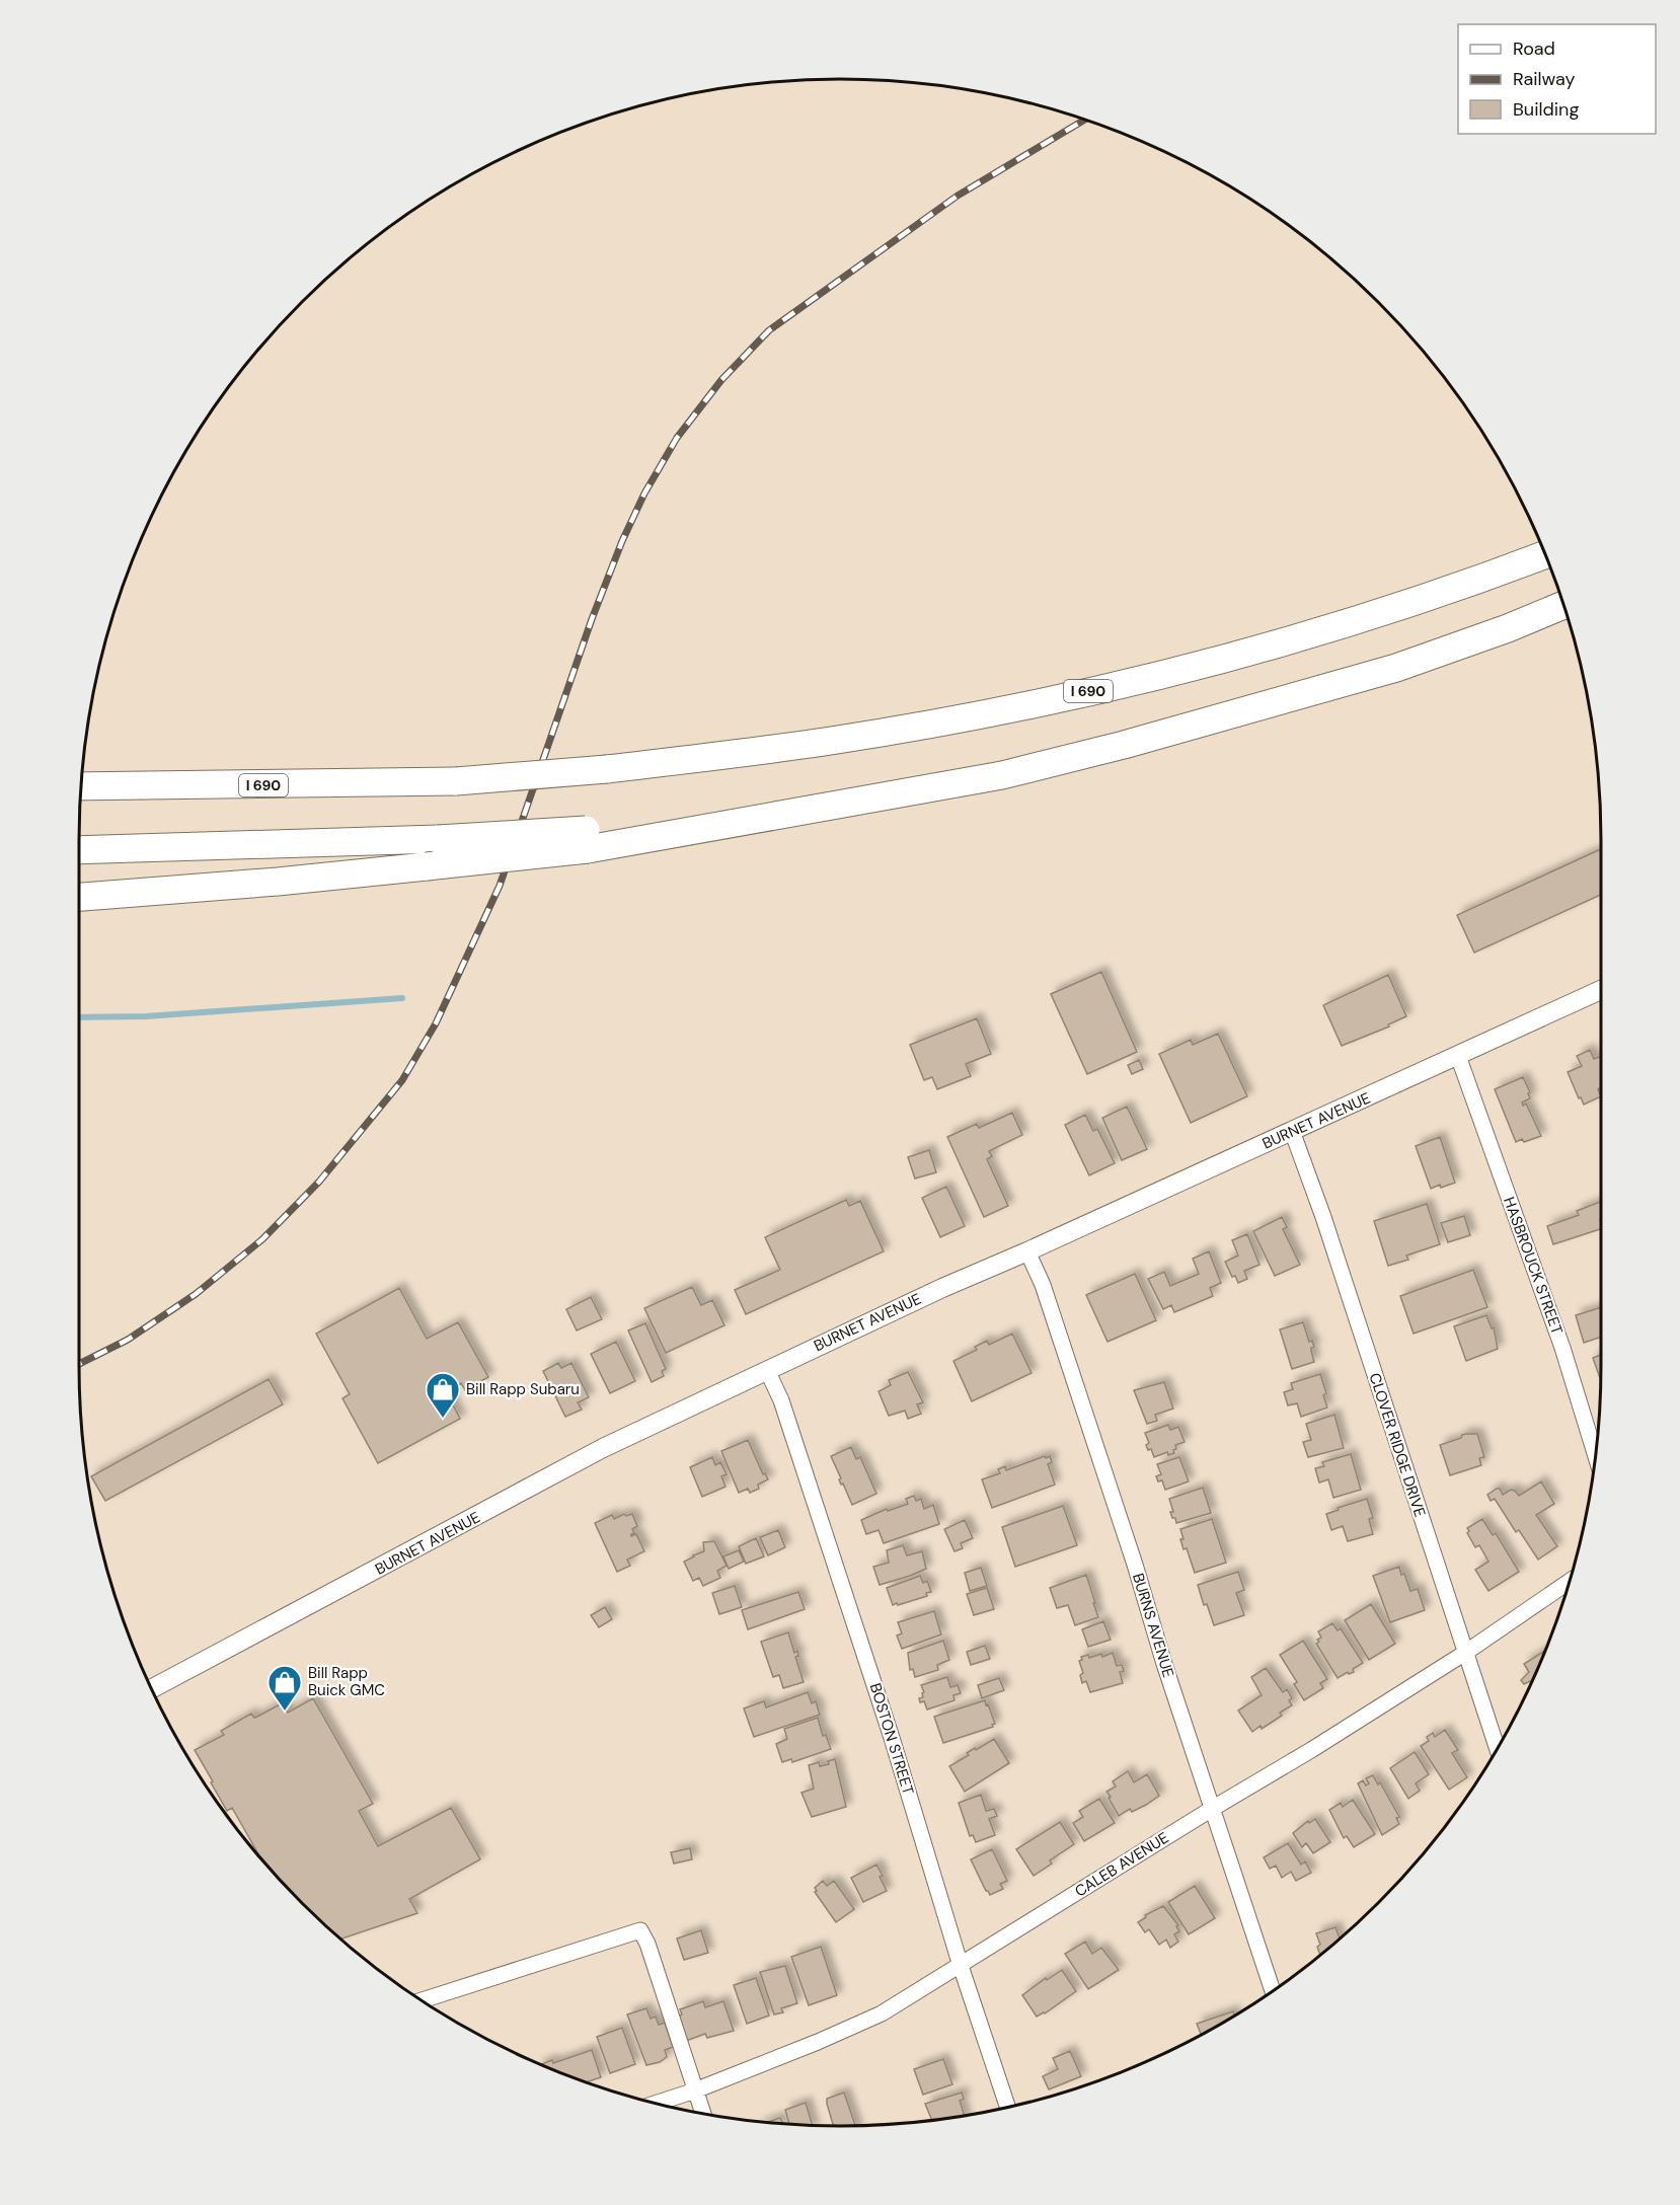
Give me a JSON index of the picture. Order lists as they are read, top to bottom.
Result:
{
  "streets": {
    "highway": ["I 690"],
    "street": [
      "BURNET AVENUE",
      "HASBROUCK STREET",
      "CLOVER RIDGE DRIVE",
      "BURNS AVENUE",
      "BOSTON STREET",
      "CALEB AVENUE"
    ]
  },
  "crossings": [
    ["BURNET AVENUE", "HASBROUCK STREET"],
    ["BURNET AVENUE", "CLOVER RIDGE DRIVE"],
    ["BURNET AVENUE", "BURNS AVENUE"],
    ["BURNET AVENUE", "BOSTON STREET"],
    ["CLOVER RIDGE DRIVE", "CALEB AVENUE"],
    ["BURNS AVENUE", "CALEB AVENUE"],
    ["BOSTON STREET", "CALEB AVENUE"]
  ],
  "places": {
    "shop": ["Bill Rapp Subaru", "Bill Rapp Buick GMC"]
  },
  "legend": ["Road", "Railway", "Building"]
}
